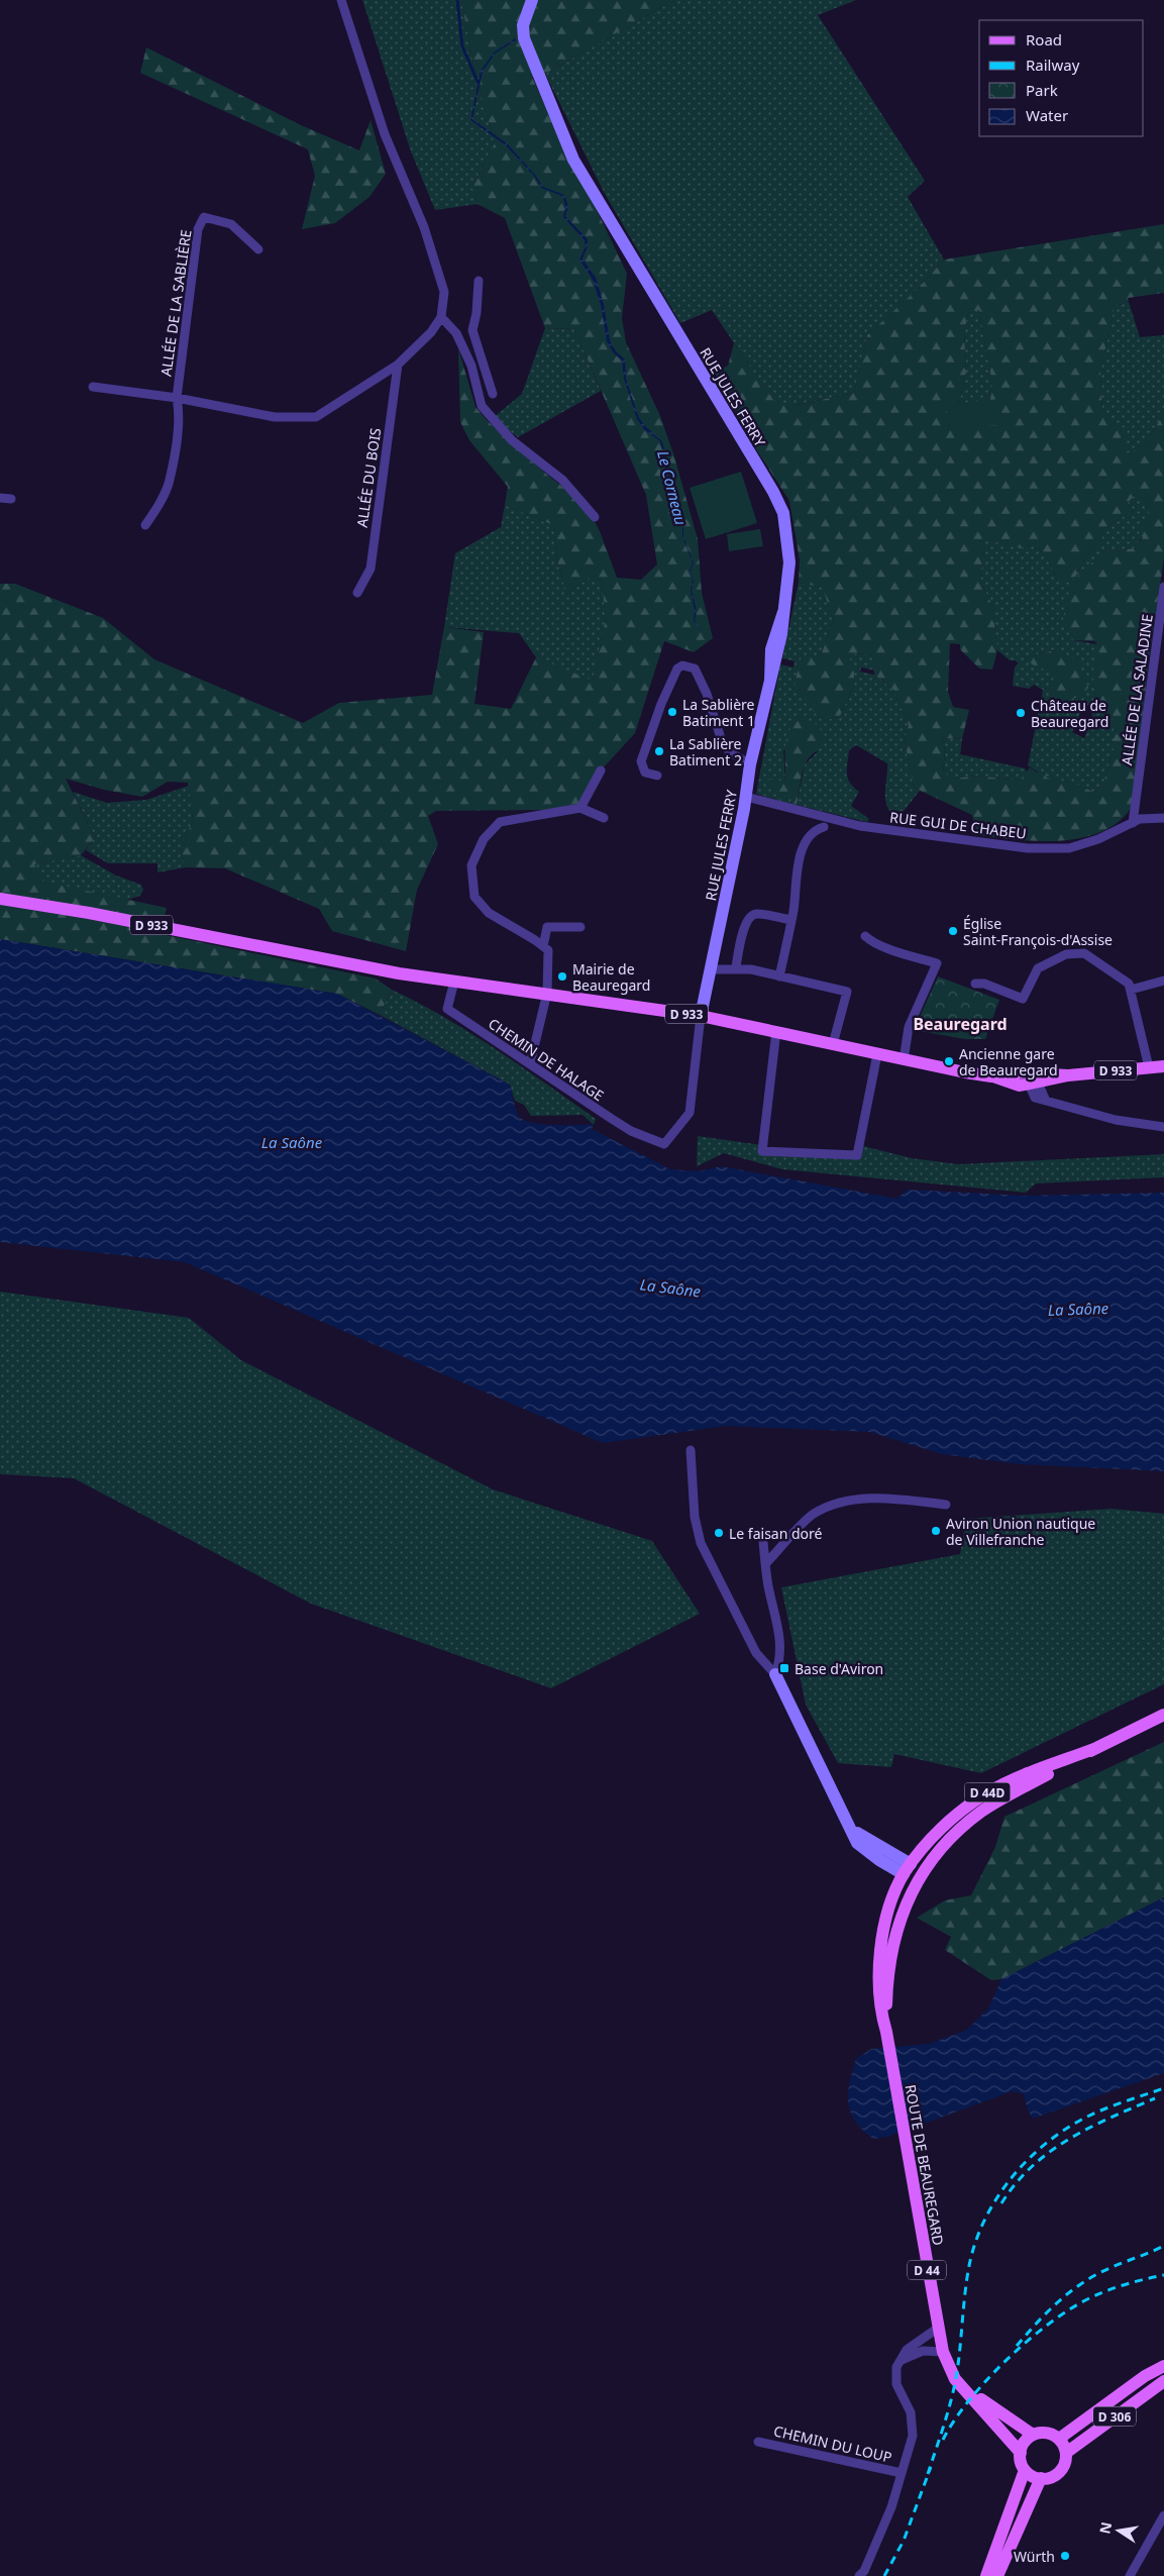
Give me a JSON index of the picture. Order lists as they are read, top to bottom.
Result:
{
  "streets": {
    "main road": [
      "D 933",
      "D 44D",
      "ROUTE DE BEAUREGARD",
      "D 44",
      "D 306"
    ],
    "street": [
      "ALLÉE DE LA SABLIÈRE",
      "RUE JULES FERRY",
      "ALLÉE DU BOIS",
      "ALLÉE DE LA SALADINE",
      "RUE GUI DE CHABEU",
      "CHEMIN DE HALAGE",
      "CHEMIN DU LOUP"
    ]
  },
  "crossings": [
    ["RUE JULES FERRY", "RUE GUI DE CHABEU"],
    ["RUE JULES FERRY", "D 933"],
    ["RUE JULES FERRY", "CHEMIN DE HALAGE"],
    ["ALLÉE DE LA SALADINE", "RUE GUI DE CHABEU"],
    ["D 933", "CHEMIN DE HALAGE"],
    ["D 44D", "ROUTE DE BEAUREGARD"],
    ["ROUTE DE BEAUREGARD", "D 306"]
  ],
  "districts": ["Beauregard"],
  "water": ["Le Corneau", "La Saône"],
  "places": {
    "other": [
      "La Sablière Batiment 1",
      "Château de Beauregard",
      "La Sablière Batiment 2",
      "Église Saint-François-d'Assise",
      "Mairie de Beauregard",
      "Ancienne gare de Beauregard",
      "Aviron Union nautique de Villefranche",
      "Le faisan doré",
      "Würth"
    ],
    "transit": ["Base d'Aviron"]
  },
  "legend": [
    "Road",
    "Railway",
    "Park",
    "Water"
  ],
  "north": "left"
}
